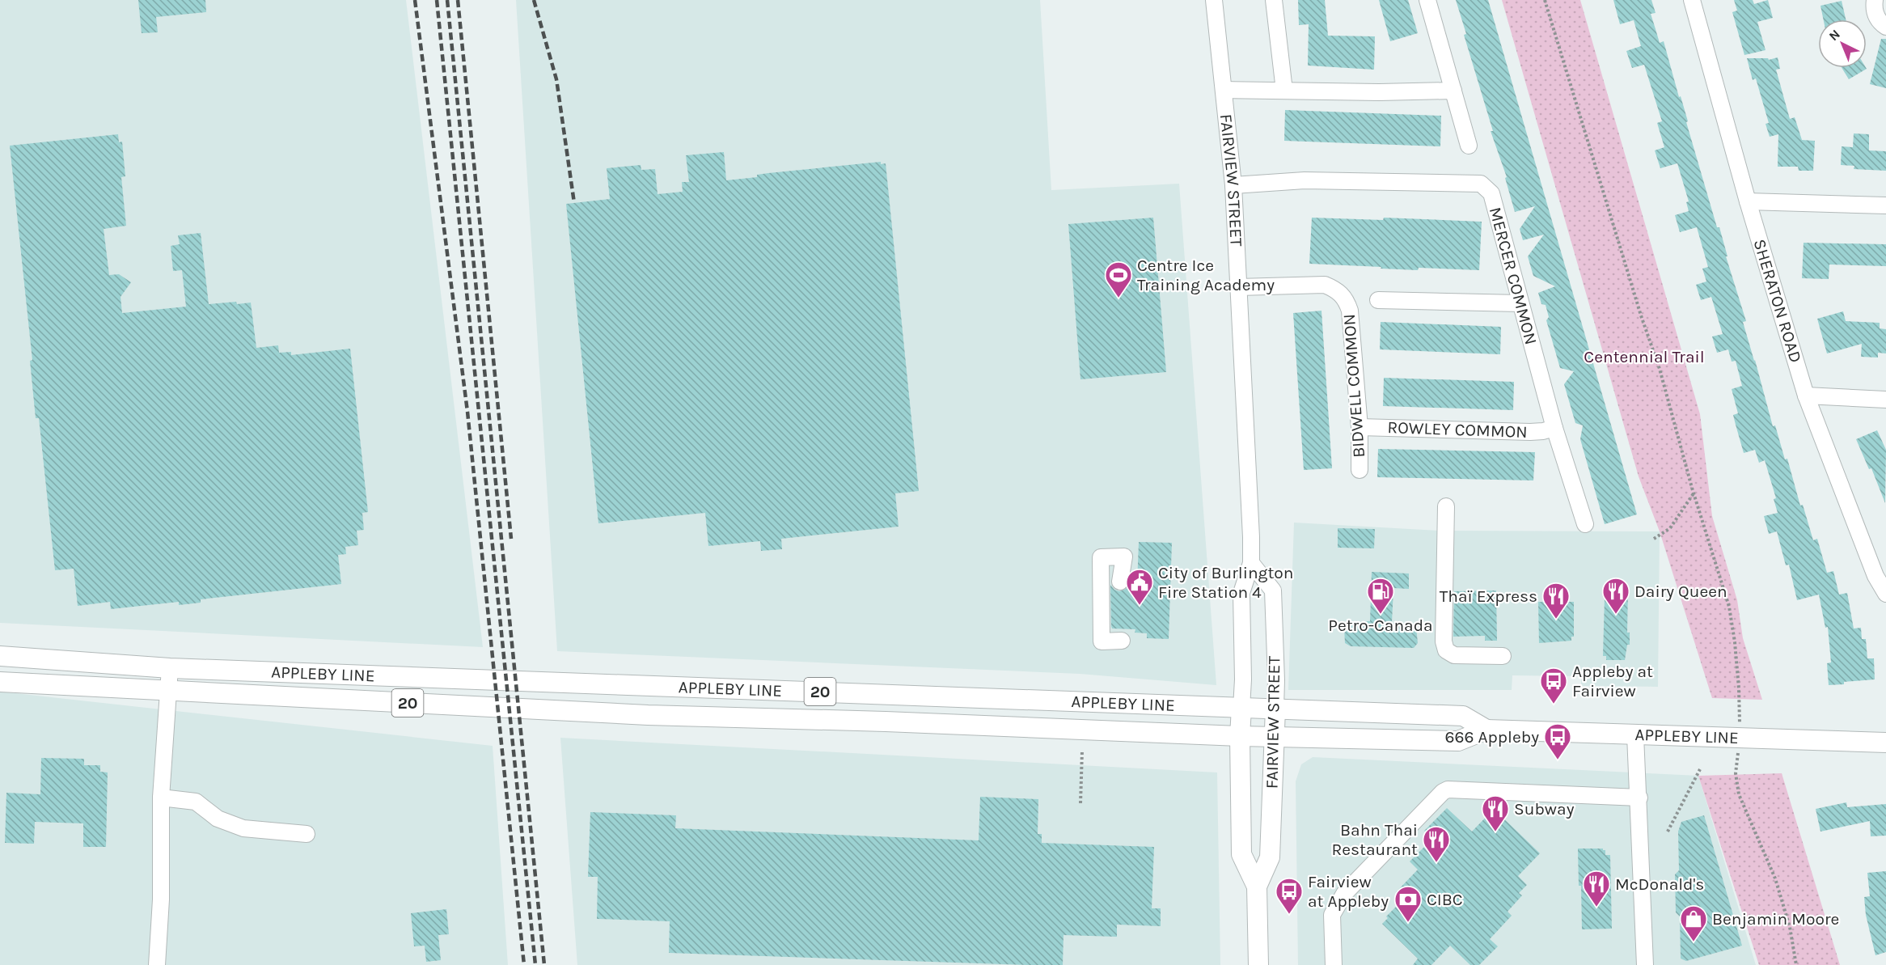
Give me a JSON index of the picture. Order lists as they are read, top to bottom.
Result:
{
  "streets": {
    "main road": ["FAIRVIEW STREET", "APPLEBY LINE", "20"],
    "street": [
      "MERCER COMMON",
      "SHERATON ROAD",
      "BIDWELL COMMON",
      "ROWLEY COMMON"
    ]
  },
  "crossings": [
    ["FAIRVIEW STREET", "MERCER COMMON"],
    ["FAIRVIEW STREET", "BIDWELL COMMON"],
    ["FAIRVIEW STREET", "APPLEBY LINE"],
    ["MERCER COMMON", "ROWLEY COMMON"],
    ["BIDWELL COMMON", "ROWLEY COMMON"]
  ],
  "parks": ["Centennial Trail"],
  "places": {
    "sports": ["Centre Ice Training Academy"],
    "public building": ["City of Burlington Fire Station 4"],
    "fuel station": ["Petro-Canada"],
    "restaurant": [
      "Dairy Queen",
      "Thaï Express",
      "Subway",
      "Bahn Thai Restaurant",
      "McDonald's"
    ],
    "bus stop": ["Appleby at Fairview", "666 Appleby", "Fairview at Appleby"],
    "bank": ["CIBC"],
    "shop": ["Benjamin Moore"]
  },
  "north": "top left"
}
